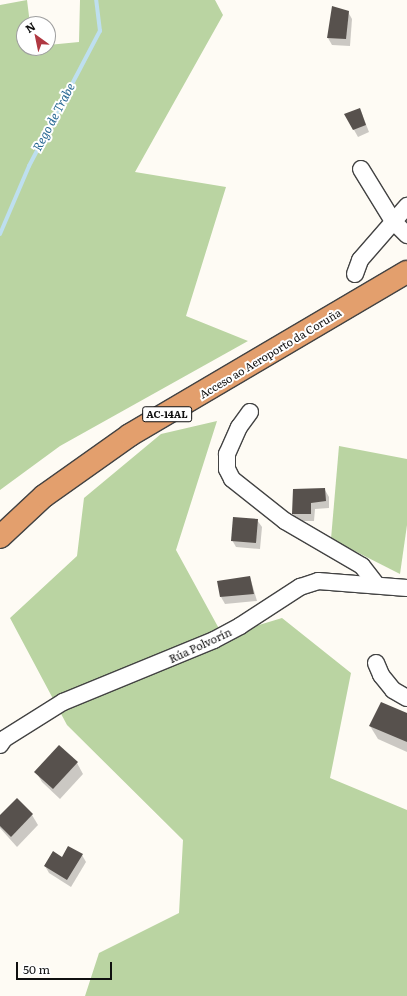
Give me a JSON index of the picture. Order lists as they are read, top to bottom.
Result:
{
  "streets": {
    "highway": ["Acceso ao Aeroporto da Coruña", "AC-14AL"],
    "street": ["Rúa Polvorín"]
  },
  "water": ["Rego de Trabe"],
  "scale_bar": "50 m",
  "north": "top left"
}
